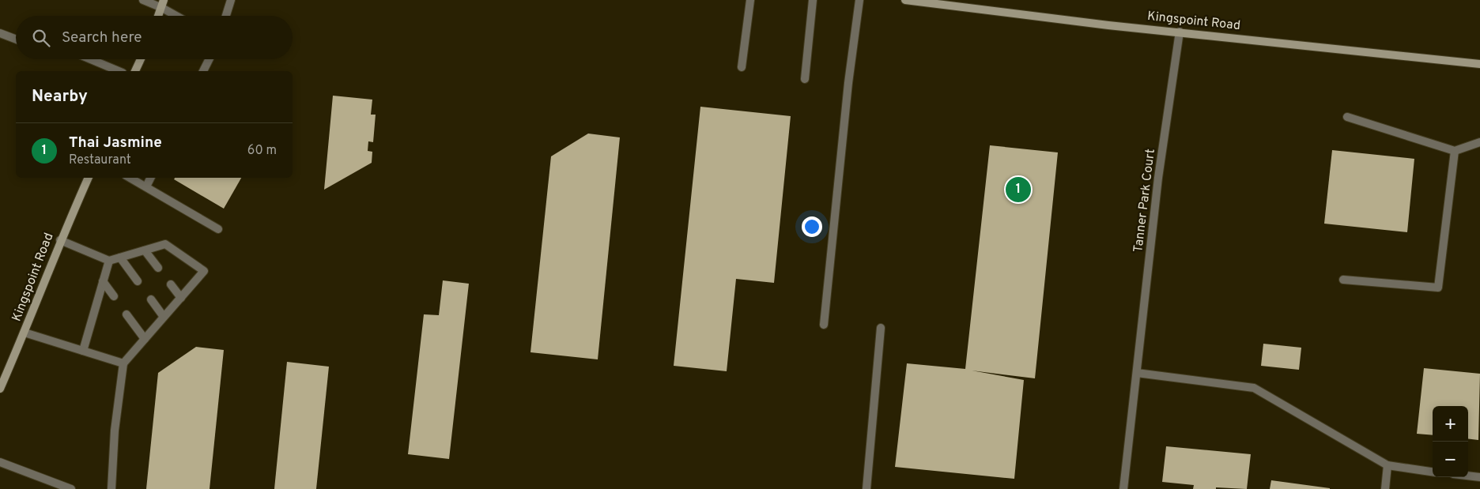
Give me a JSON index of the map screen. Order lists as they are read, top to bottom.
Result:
{
  "streets": {
    "street": ["Kingspoint Road", "Tanner Park Court"]
  },
  "crossings": [
    ["Kingspoint Road", "Tanner Park Court"]
  ],
  "page": {
    "search": "Search here",
    "heading": "Nearby",
    "list": [
      {
        "mark": "1",
        "name": "Thai Jasmine",
        "note": "Restaurant",
        "value": "60 m"
      }
    ],
    "pins": "1",
    "map_buttons": ["+", "−"]
  }
}
